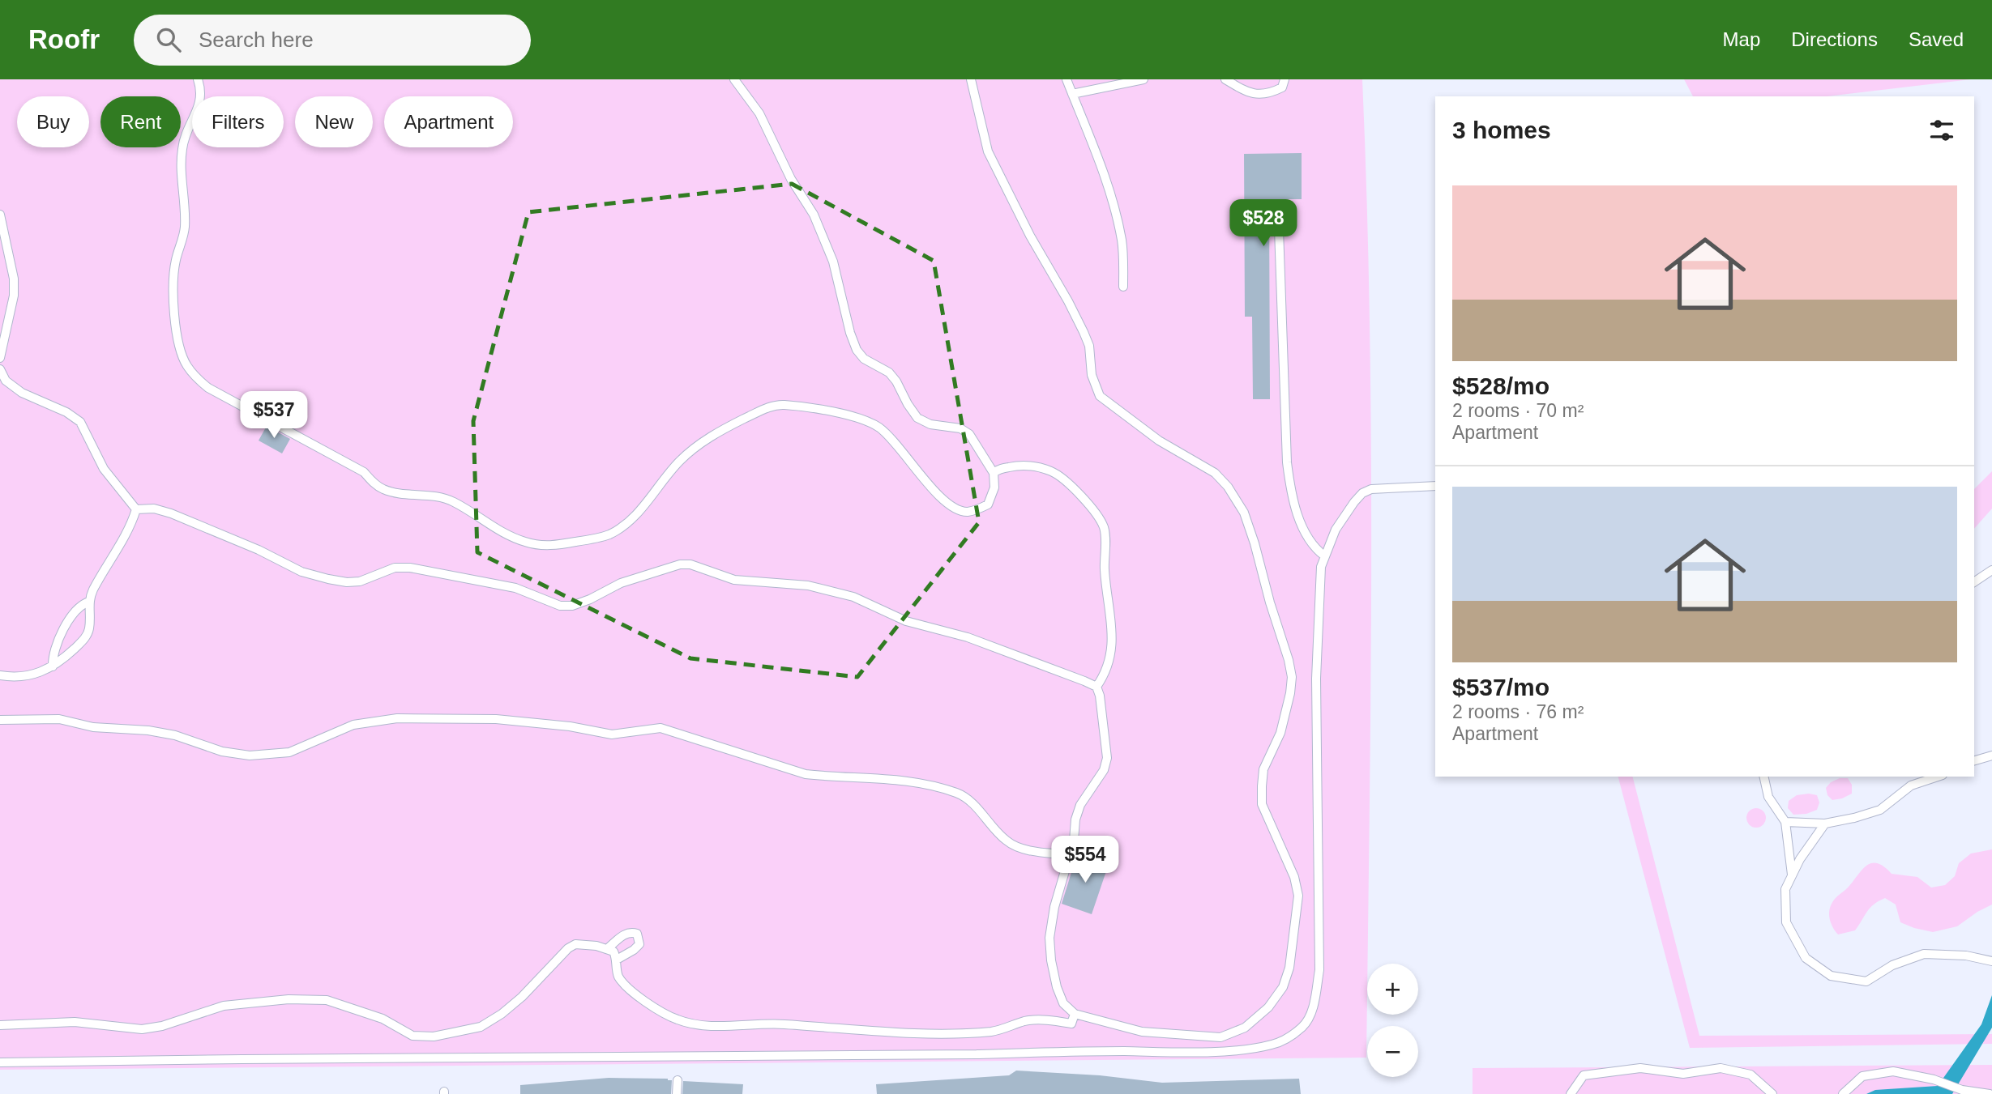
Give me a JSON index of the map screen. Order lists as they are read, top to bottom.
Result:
{
  "page": {
    "header": "Roofr",
    "search": "Search here",
    "nav": ["Map", "Directions", "Saved"],
    "chip": [
      "Buy",
      "Rent",
      "Filters",
      "New",
      "Apartment"
    ],
    "heading": "3 homes",
    "list": [
      {
        "name": "$528/mo",
        "note": "2 rooms · 70 m² · Apartment"
      },
      {
        "name": "$537/mo",
        "note": "2 rooms · 76 m² · Apartment"
      }
    ],
    "price": ["$528", "$537", "$554"],
    "map_buttons": ["+", "−"]
  }
}
